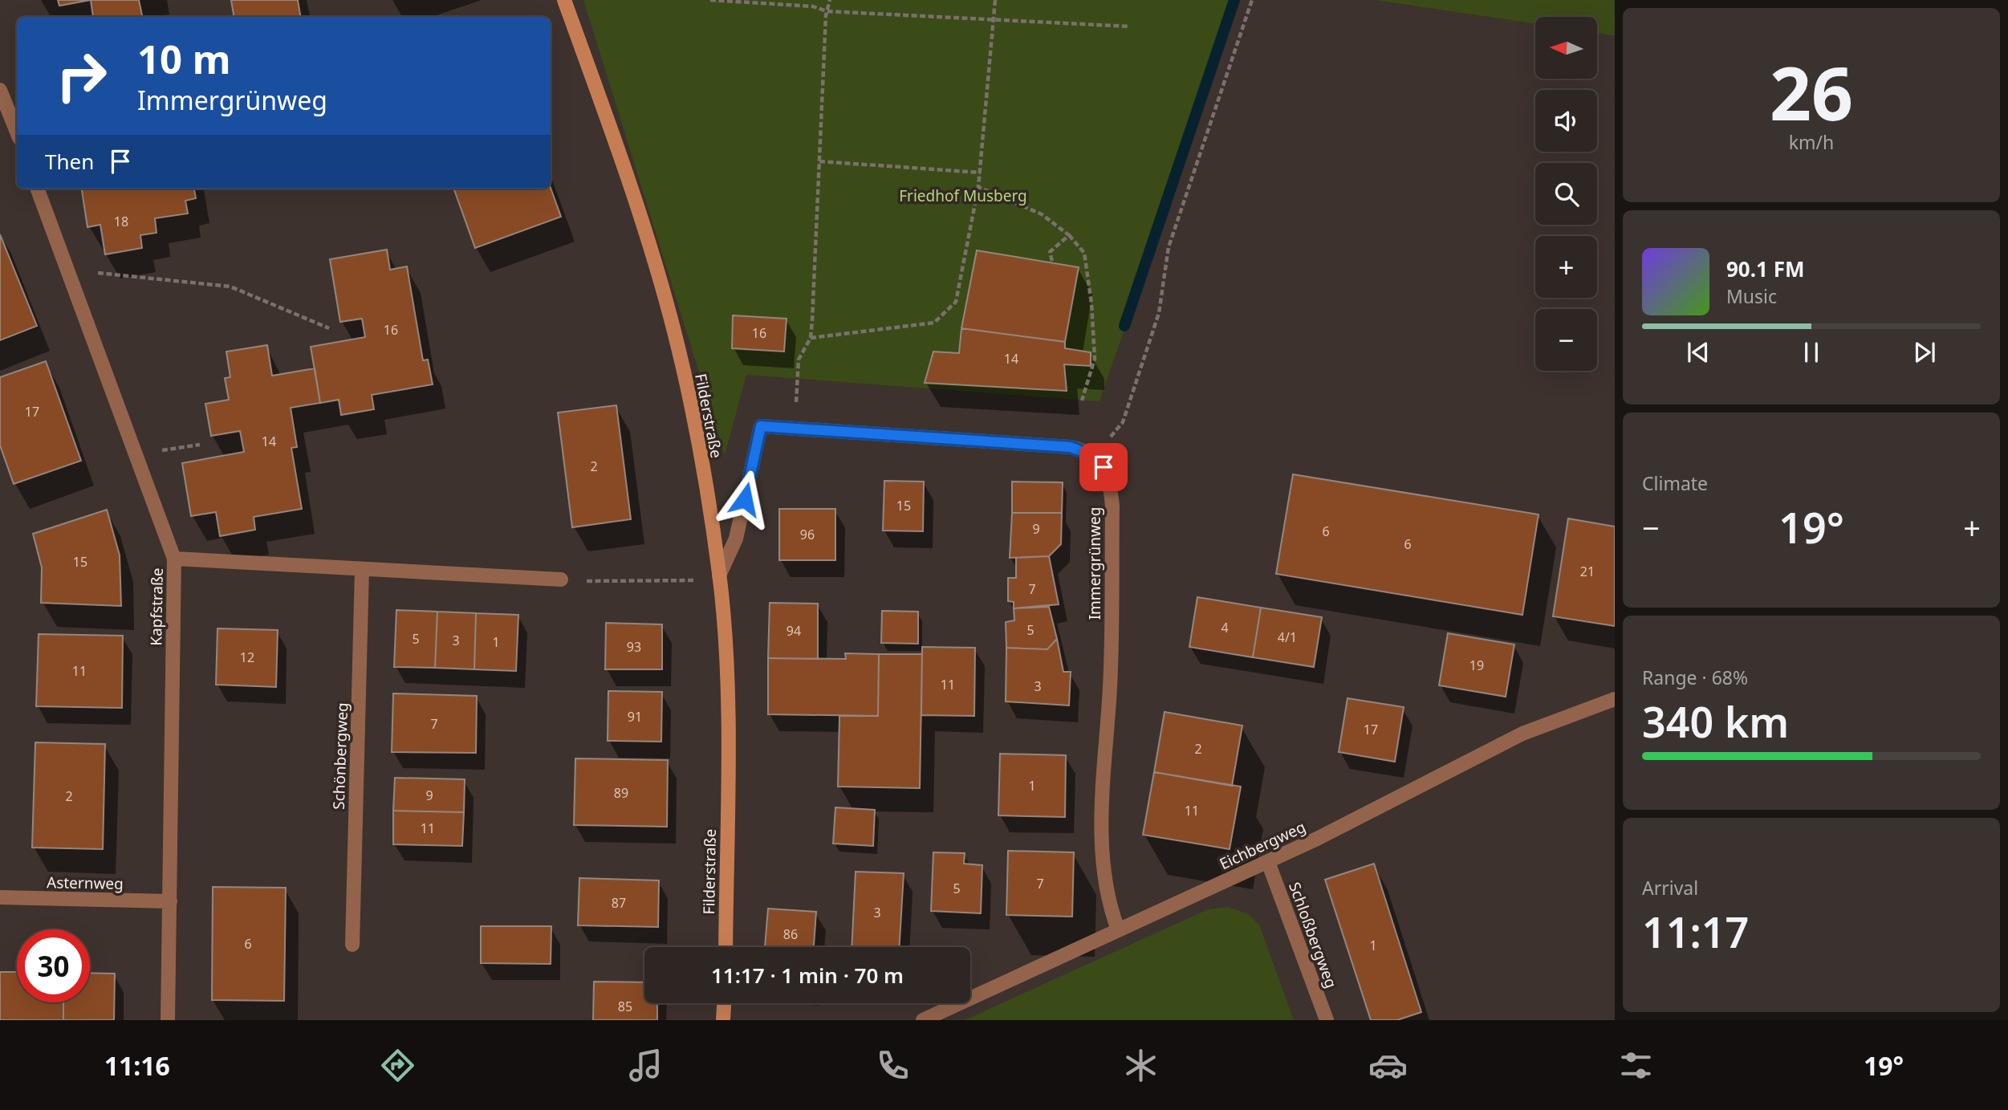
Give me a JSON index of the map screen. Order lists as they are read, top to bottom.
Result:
{
  "streets": {
    "main road": ["Filderstraße"],
    "street": [
      "Immergrünweg",
      "Kapfstraße",
      "Schönbergweg",
      "Eichbergweg",
      "Asternweg",
      "Schloßbergweg"
    ]
  },
  "crossings": [
    ["Immergrünweg", "Eichbergweg"],
    ["Kapfstraße", "Asternweg"],
    ["Eichbergweg", "Schloßbergweg"]
  ],
  "parks": ["Friedhof Musberg"],
  "house_numbers": [
    "18",
    "16",
    "16",
    "14",
    "17",
    "14",
    "2",
    "15",
    "9",
    "6",
    "96",
    "6",
    "15",
    "21",
    "7",
    "4",
    "5",
    "94",
    "4/1",
    "5",
    "3",
    "1",
    "93",
    "12",
    "19",
    "11",
    "11",
    "3",
    "91",
    "7",
    "17",
    "2",
    "1",
    "89",
    "9",
    "2",
    "11",
    "11",
    "7",
    "5",
    "87",
    "3",
    "86",
    "6",
    "1",
    "85"
  ],
  "north": "left",
  "page": {
    "tile": [
      ["26", "km/h"],
      "Climate",
      ["Range · 68%", "340 km"],
      ["Arrival", "11:17"]
    ],
    "map_buttons": ["+", "−"],
    "turn": ["10 m", "Immergrünweg"],
    "then": "Then",
    "song": ["90.1 FM", "Music"],
    "heat": ["−", "19°", "+"],
    "limit": "30",
    "trip": "11:17 · 1 min · 70 m",
    "tabs": ["11:16", "19°"]
  }
}
